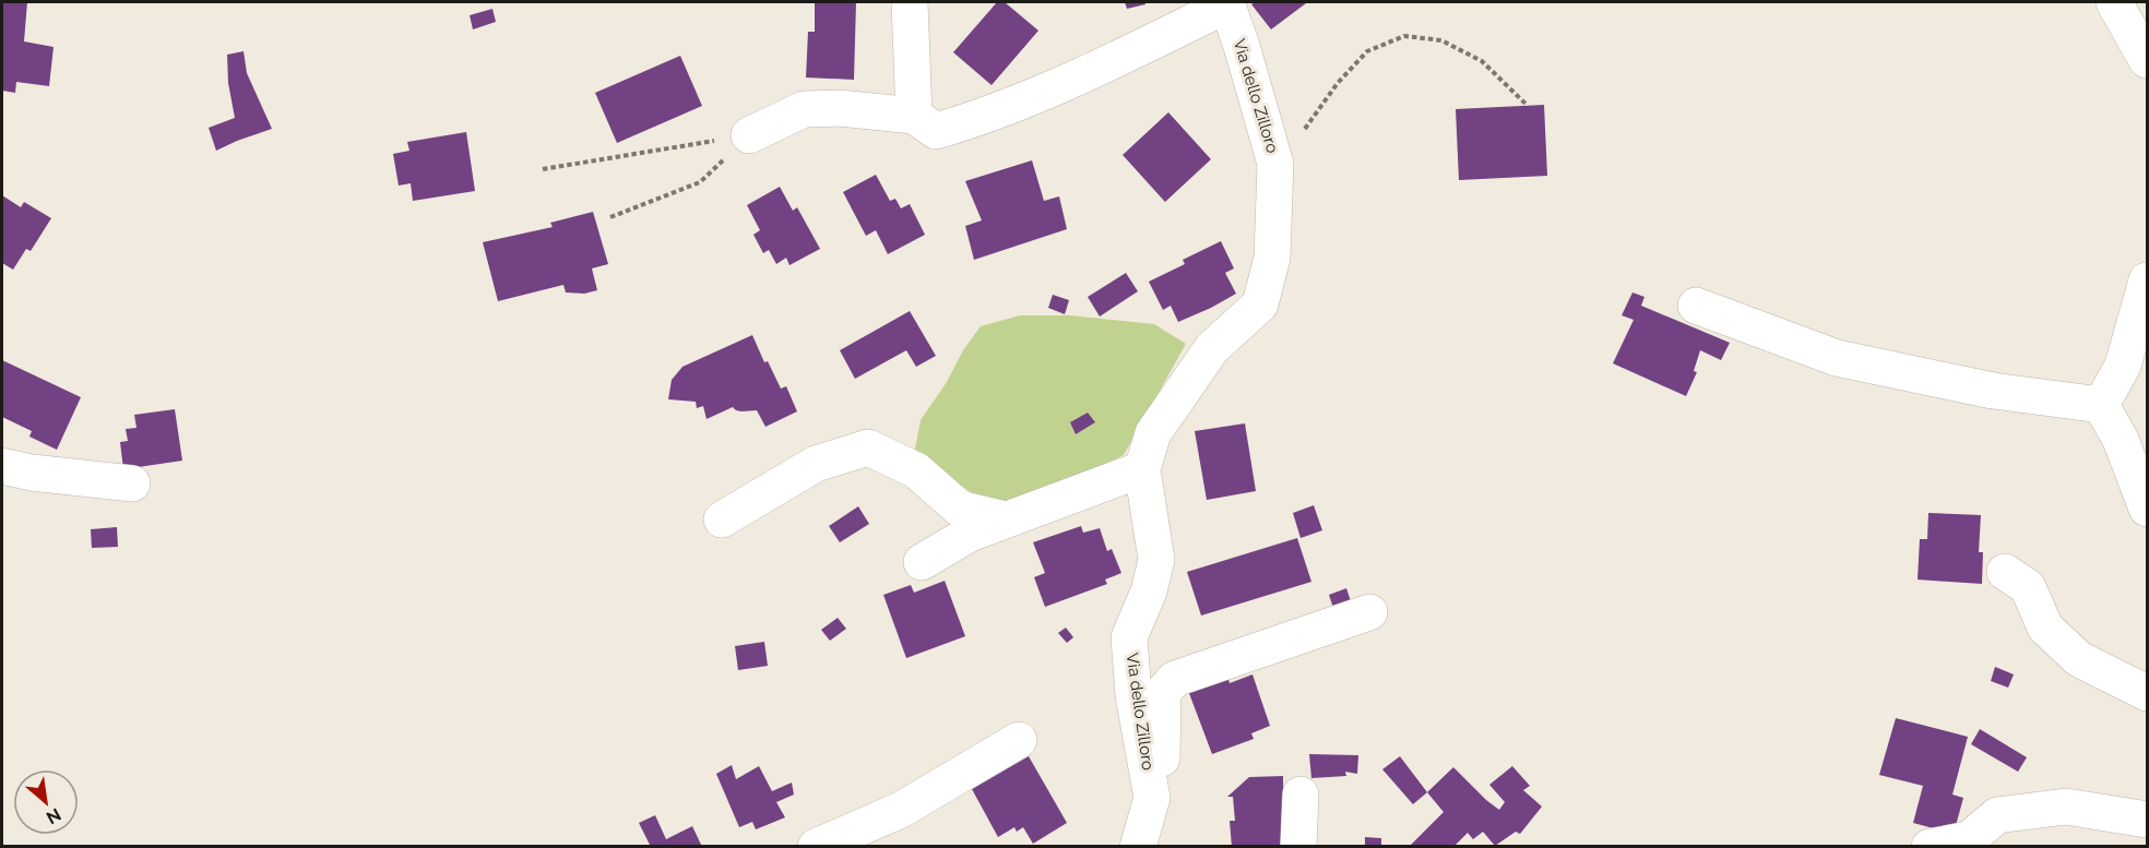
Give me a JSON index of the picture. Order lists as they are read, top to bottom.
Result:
{
  "streets": {
    "street": ["Via dello Zilloro"]
  },
  "north": "bottom right"
}
